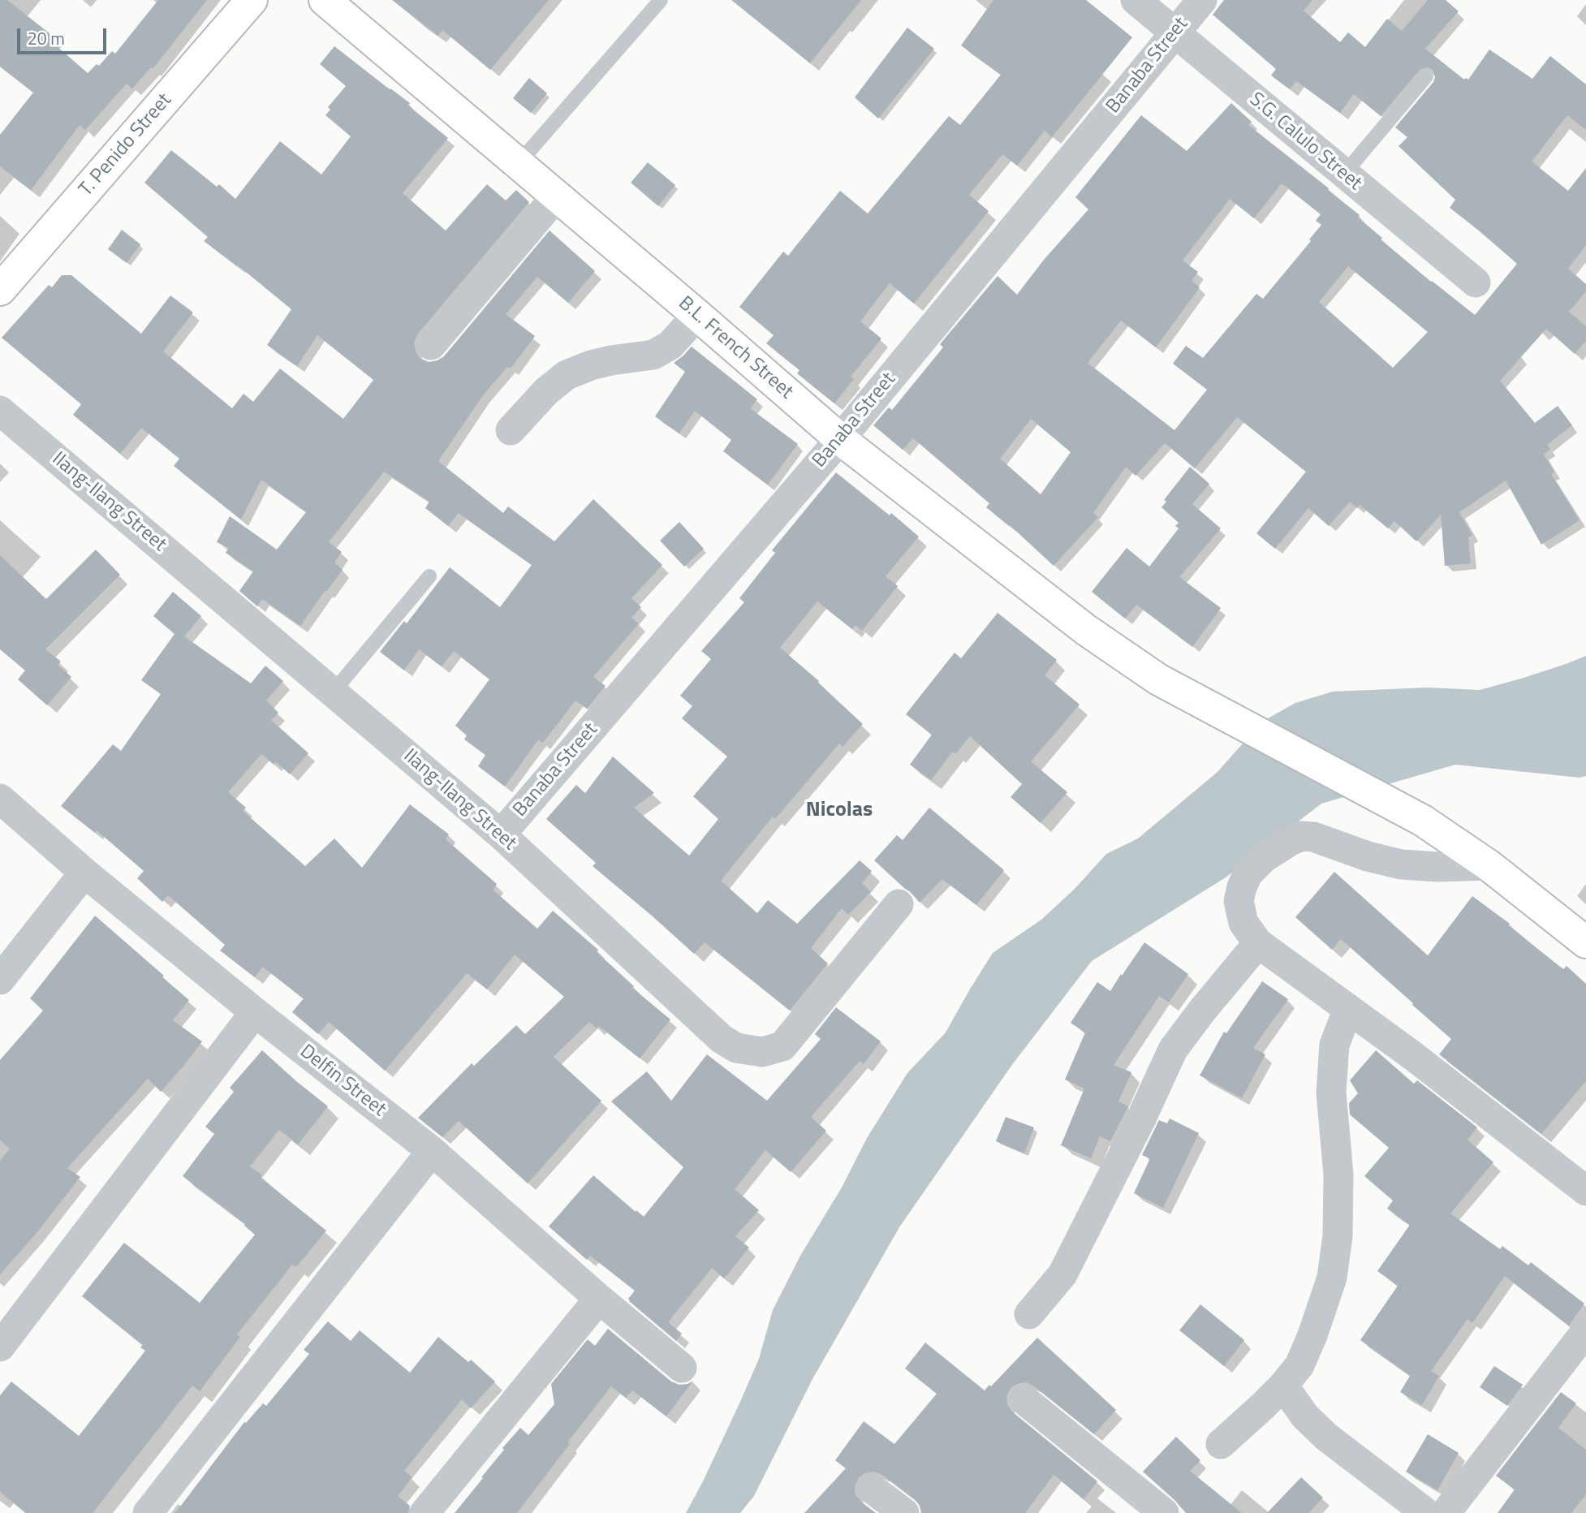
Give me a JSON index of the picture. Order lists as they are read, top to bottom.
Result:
{
  "streets": {
    "street": [
      "Banaba Street",
      "S.G. Calulo Street",
      "T. Penido Street",
      "B.L. French Street",
      "Ilang-Ilang Street",
      "Delfin Street"
    ]
  },
  "crossings": [
    ["Banaba Street", "S.G. Calulo Street"],
    ["Banaba Street", "B.L. French Street"],
    ["Banaba Street", "Ilang-Ilang Street"]
  ],
  "districts": ["Nicolas"],
  "scale_bar": "20 m"
}
